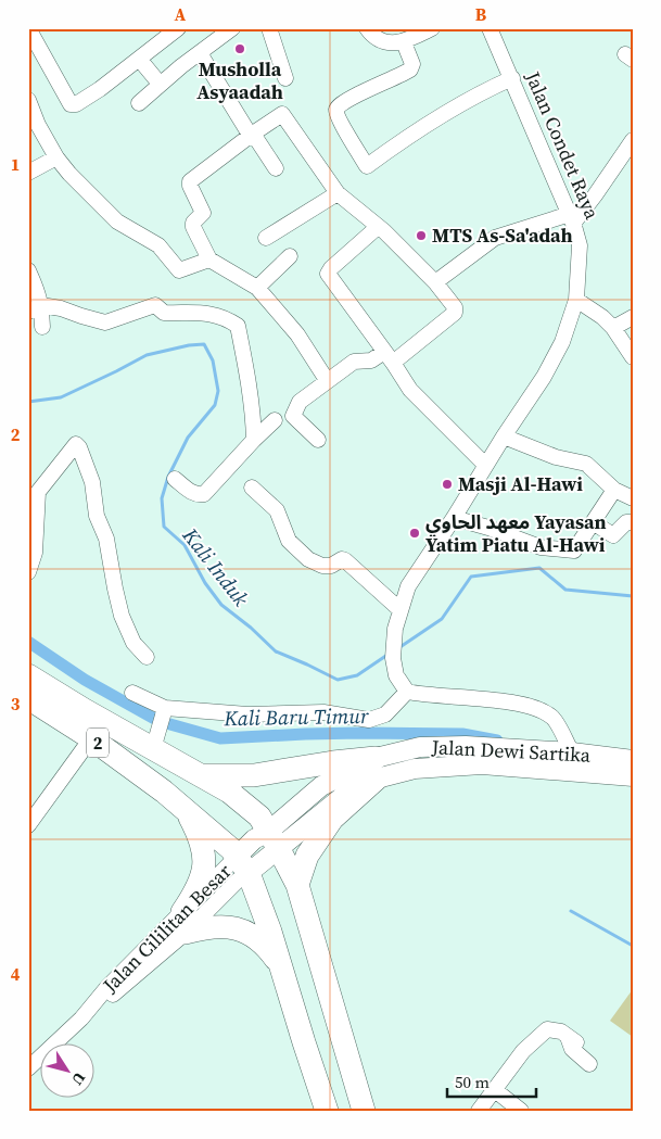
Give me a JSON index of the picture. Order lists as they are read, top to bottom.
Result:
{
  "streets": {
    "highway": ["2"],
    "main road": ["Jalan Dewi Sartika", "Jalan Cililitan Besar"],
    "street": ["Jalan Condet Raya"]
  },
  "crossings": [
    ["2", "Jalan Dewi Sartika"],
    ["2", "Jalan Cililitan Besar"],
    ["Jalan Dewi Sartika", "Jalan Cililitan Besar"]
  ],
  "water": ["Kali Induk", "Kali Baru Timur"],
  "places": [
    "Musholla Asyaadah",
    "MTS As-Sa'adah",
    "Masji Al-Hawi",
    "معهد الحاوي Yayasan Yatim Piatu Al-Hawi"
  ],
  "scale_bar": "50 m",
  "north": "bottom right",
  "grid": {
    "columns": ["A", "B"],
    "rows": [
      "1",
      "2",
      "3",
      "4"
    ]
  }
}
